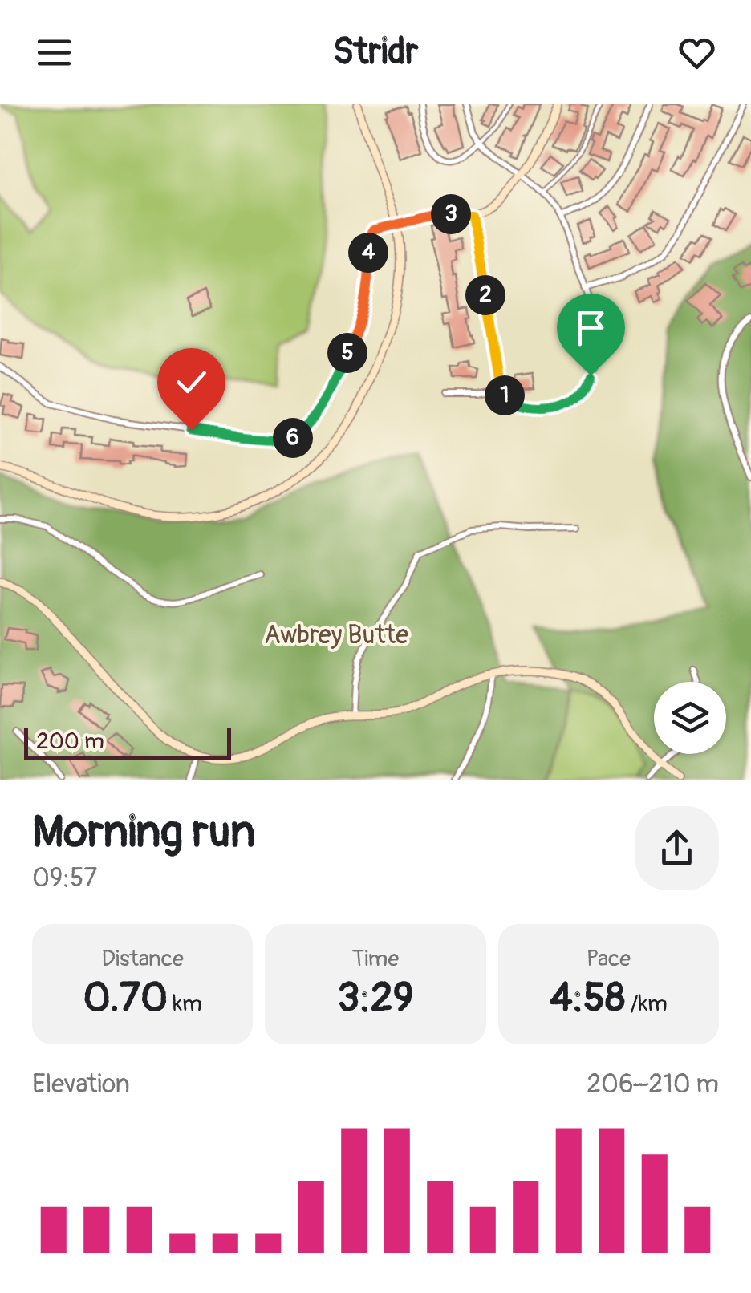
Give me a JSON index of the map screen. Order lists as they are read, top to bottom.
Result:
{
  "parks": ["Awbrey Butte"],
  "scale_bar": "200 m",
  "page": {
    "header": "Stridr",
    "pins": [
      "3",
      "4",
      "2",
      "5",
      "1",
      "6"
    ],
    "scale": "200 m",
    "heading": ["Morning run", "09:57"],
    "stats": [
      ["Distance", "0.70 km"],
      ["Time", "3:29"],
      ["Pace", "4:58 /km"]
    ],
    "chart": ["Elevation", "206–210 m"]
  }
}
